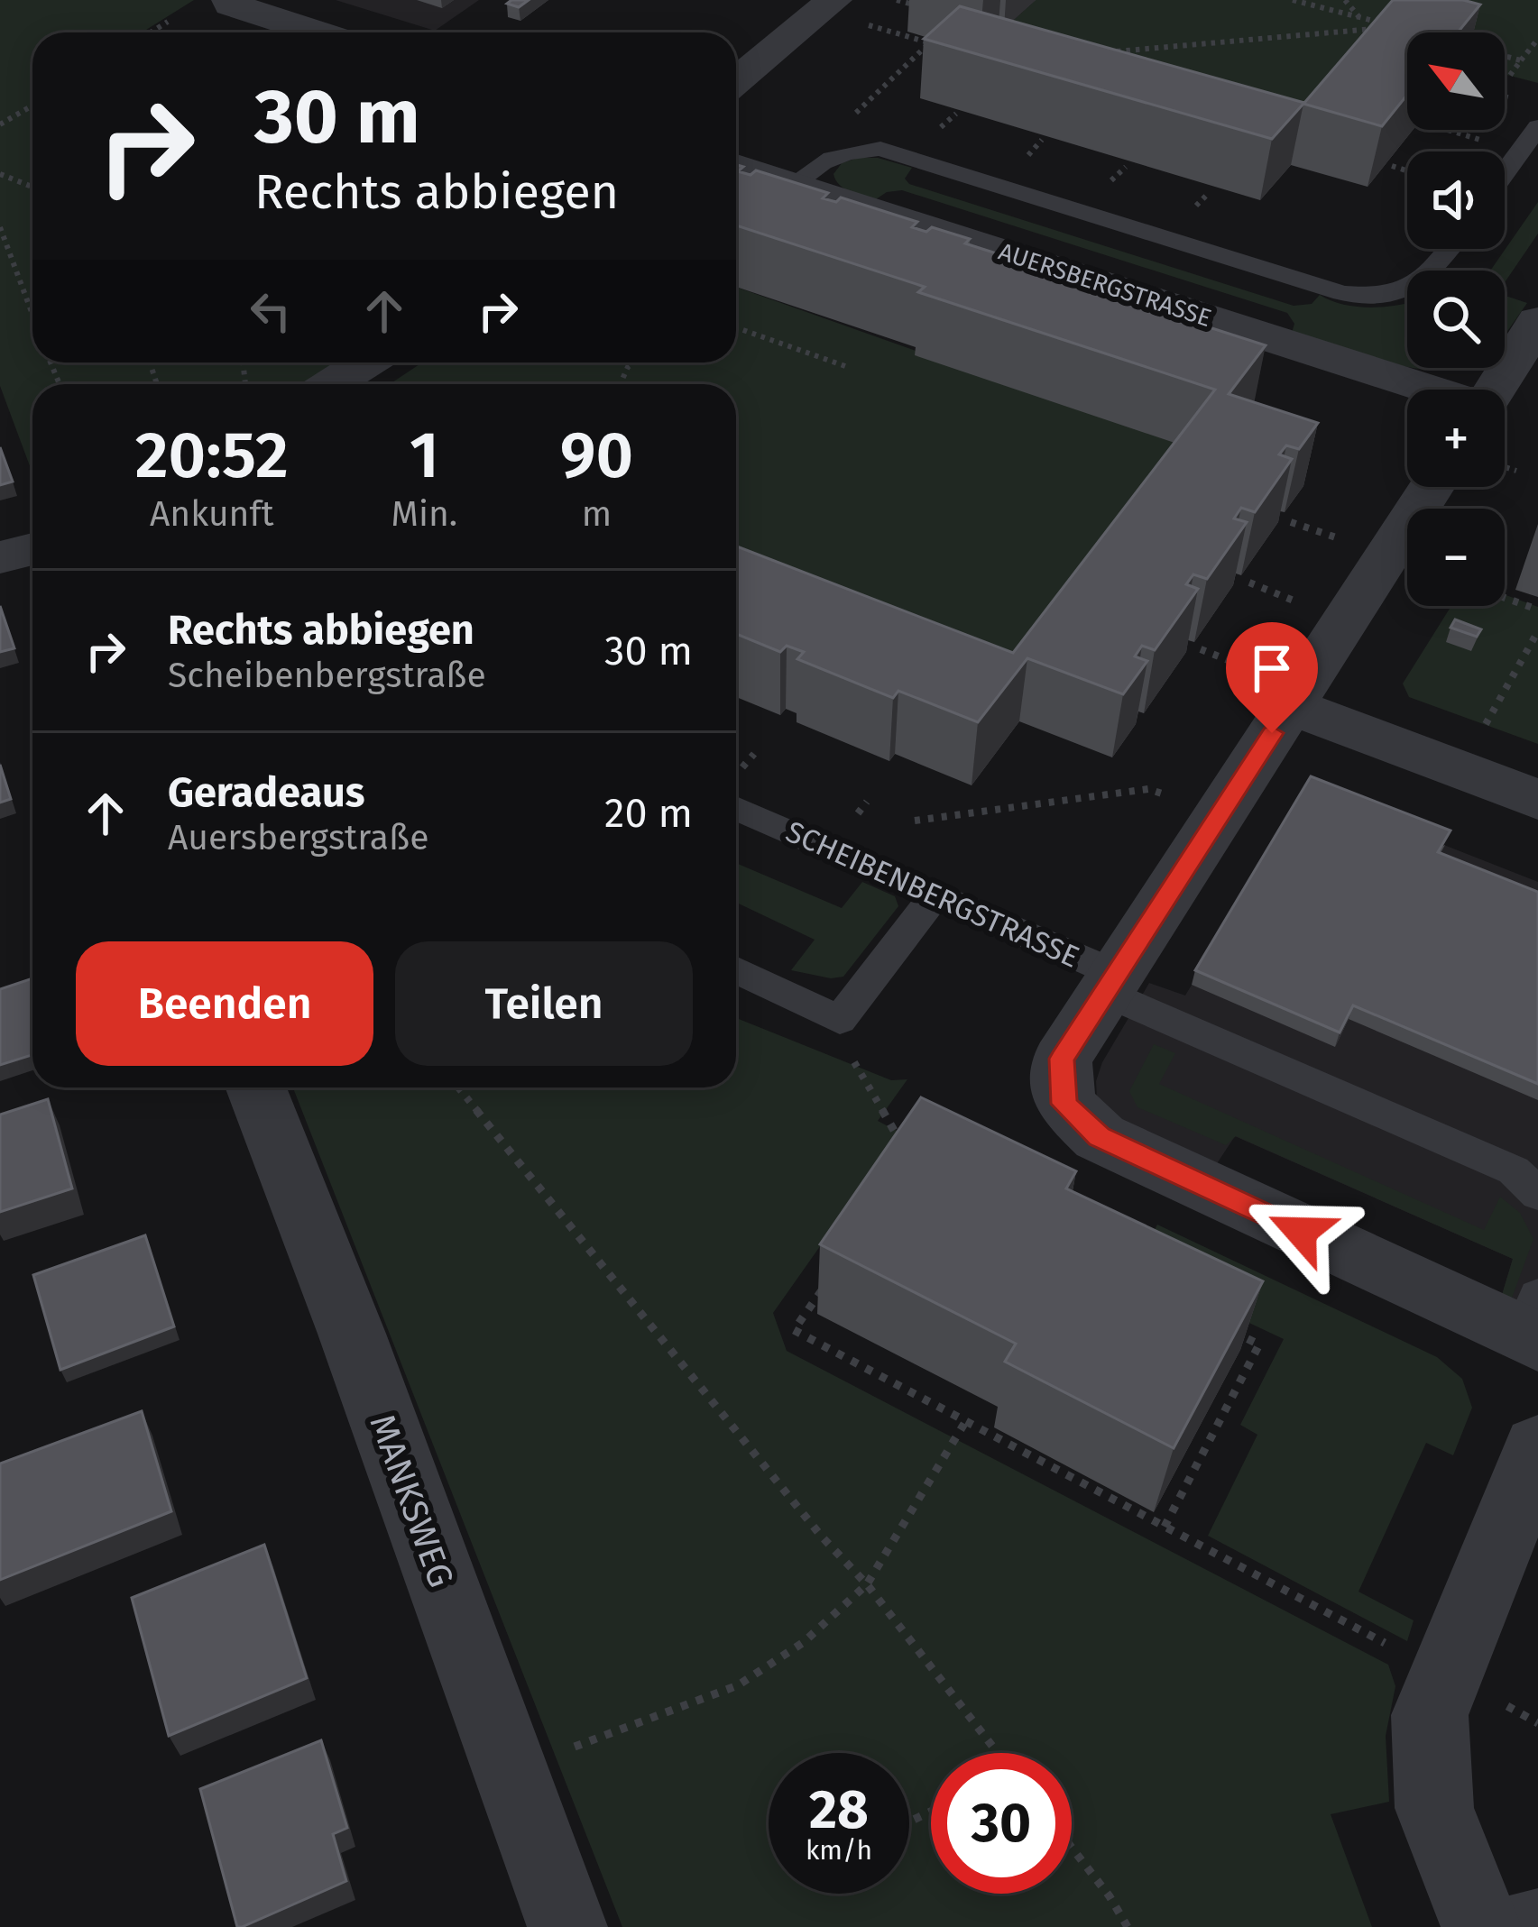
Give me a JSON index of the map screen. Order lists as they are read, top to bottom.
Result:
{
  "streets": {
    "street": ["AUERSBERGSTRASSE", "SCHEIBENBERGSTRASSE", "MANKSWEG"]
  },
  "north": "top left",
  "page": {
    "map_buttons": ["+", "−"],
    "turn": ["30 m", "Rechts abbiegen"],
    "eta": [
      "20:52",
      "Ankunft",
      "1",
      "Min.",
      "90",
      "m"
    ],
    "list": [
      {
        "name": "Rechts abbiegen",
        "note": "Scheibenbergstraße",
        "value": "30 m"
      },
      {
        "name": "Geradeaus",
        "note": "Auersbergstraße",
        "value": "20 m"
      }
    ],
    "buttons": ["Beenden", "Teilen"],
    "speed": "28 km/h",
    "limit": "30"
  }
}
